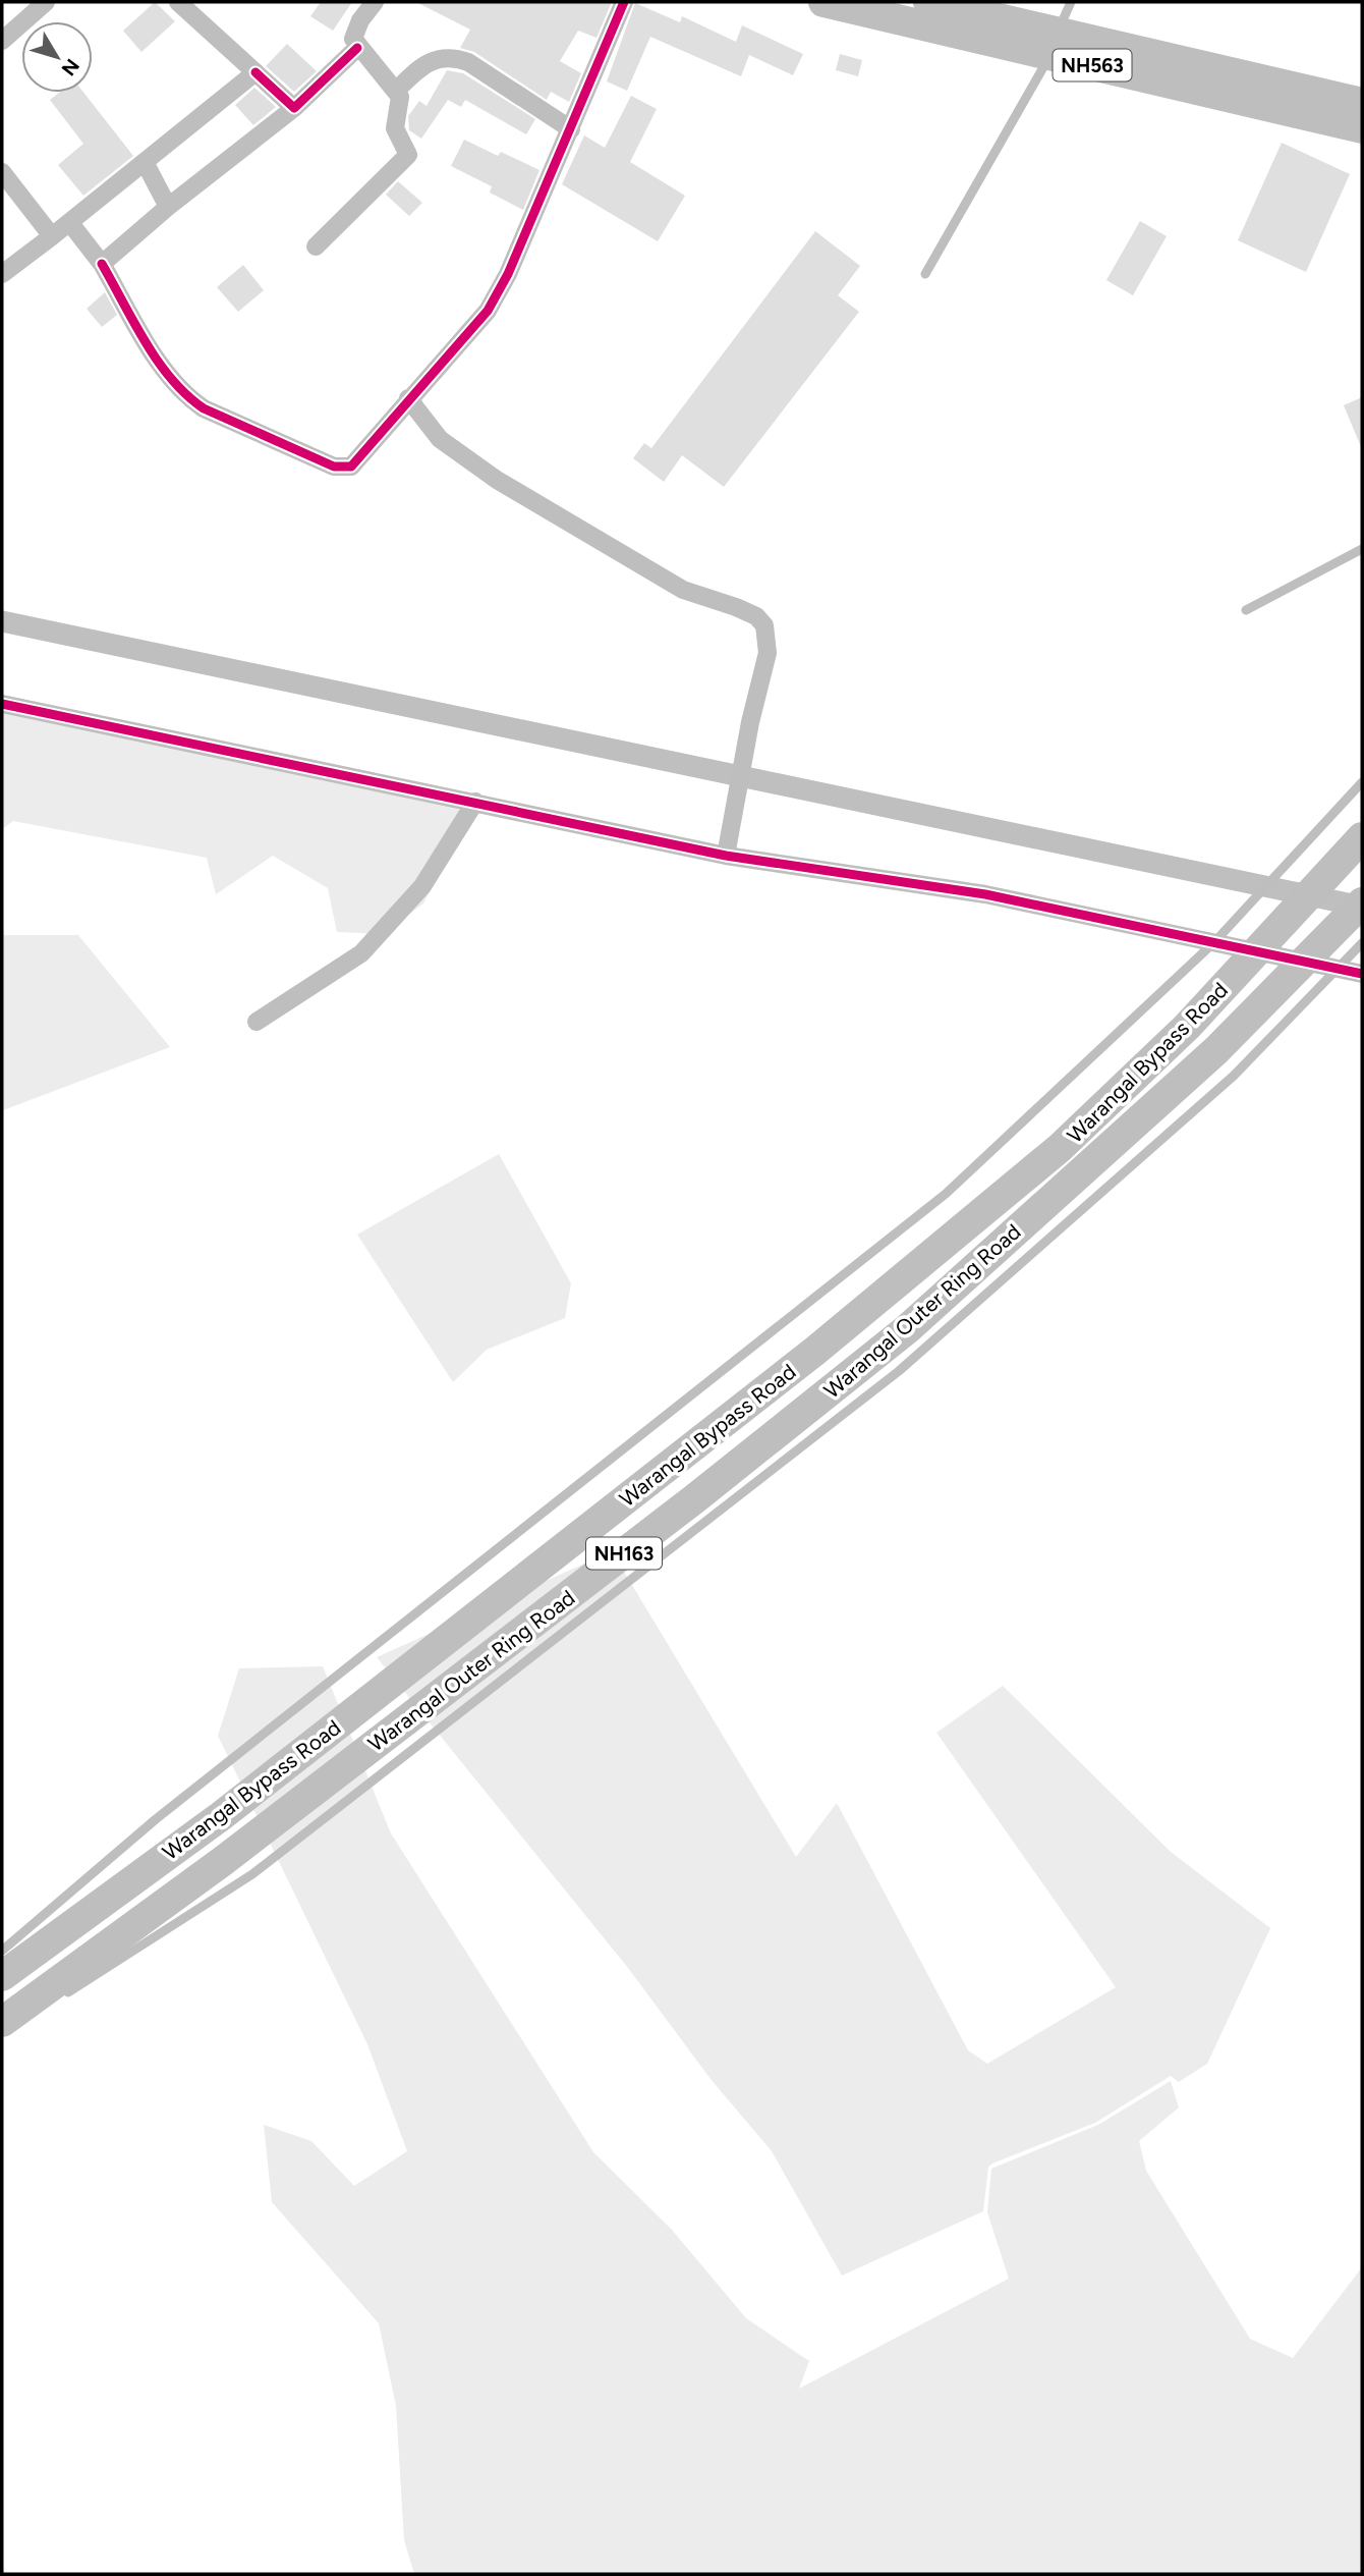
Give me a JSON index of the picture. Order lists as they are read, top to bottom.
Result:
{
  "streets": {
    "highway": [
      "NH563",
      "Warangal Bypass Road",
      "Warangal Outer Ring Road",
      "NH163"
    ]
  },
  "crossings": [
    ["Warangal Bypass Road", "Warangal Outer Ring Road"]
  ],
  "north": "bottom right"
}
